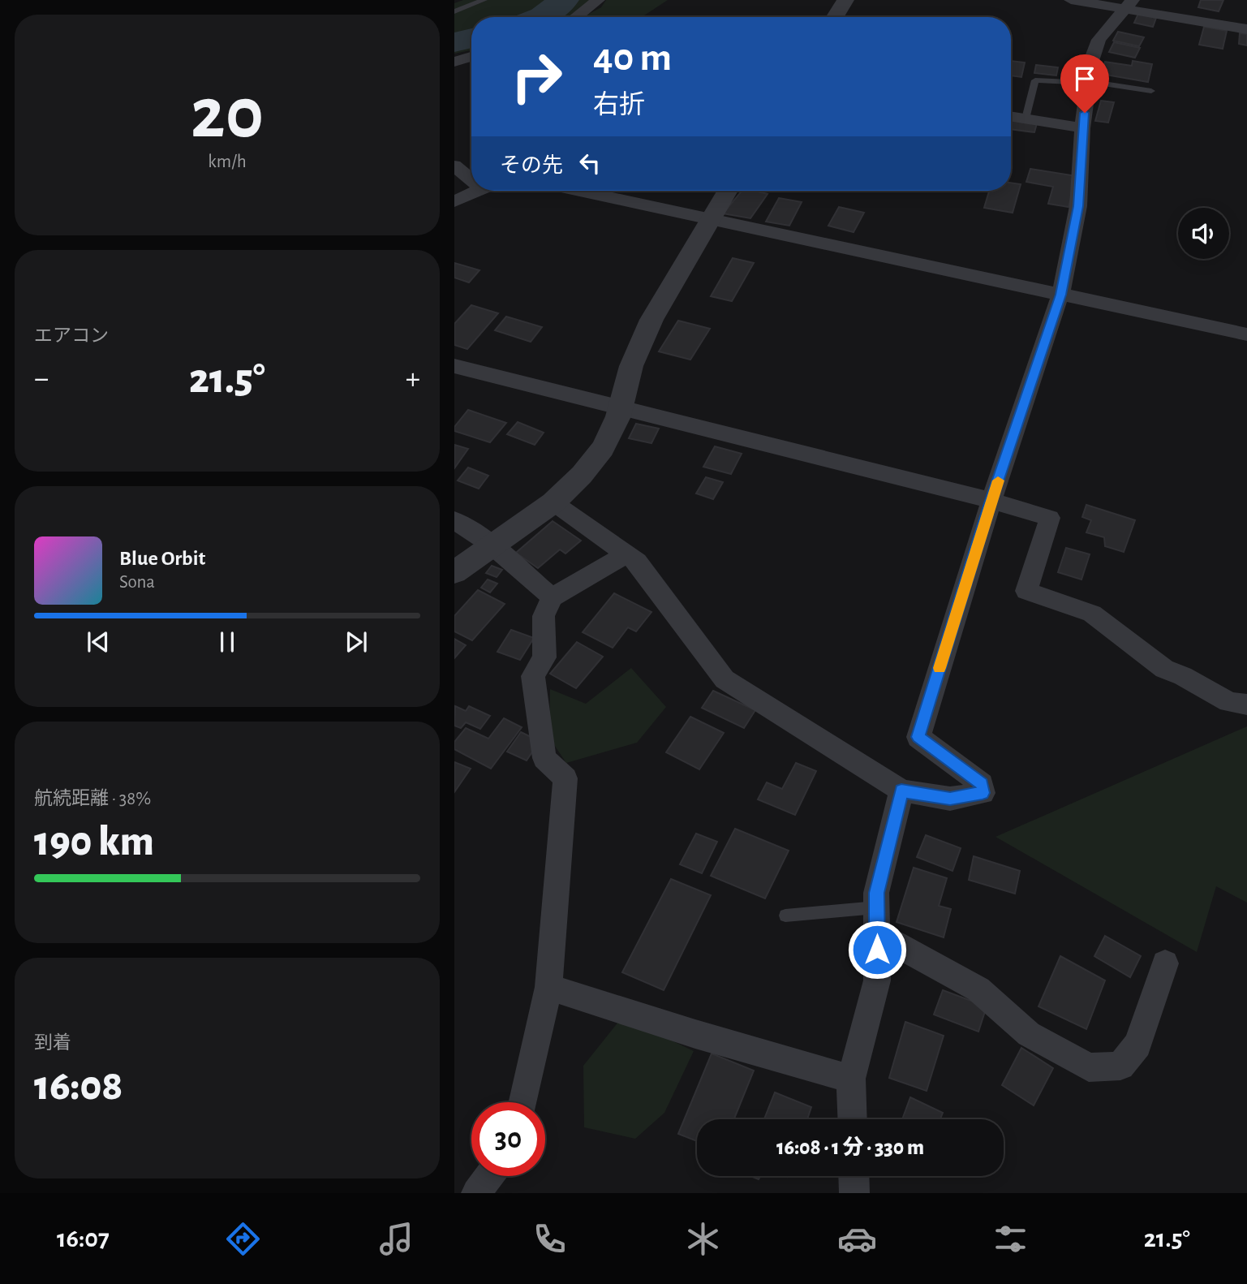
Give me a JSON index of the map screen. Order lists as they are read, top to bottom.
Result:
{
  "page": {
    "tile": [
      ["20", "km/h"],
      "エアコン",
      ["航続距離 · 38%", "190 km"],
      ["到着", "16:08"]
    ],
    "turn": ["40 m", "右折"],
    "then": "その先",
    "heat": ["−", "21.5°", "+"],
    "song": ["Blue Orbit", "Sona"],
    "limit": "30",
    "trip": "16:08 · 1 分 · 330 m",
    "tabs": ["16:07", "21.5°"]
  }
}
